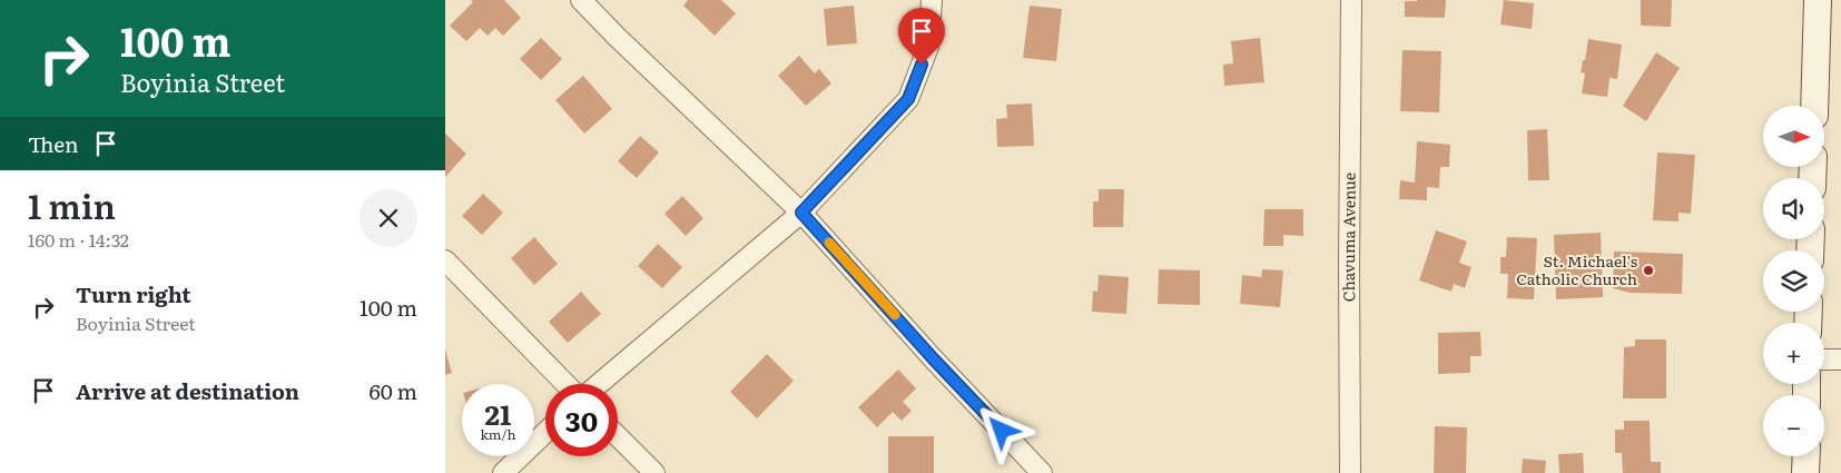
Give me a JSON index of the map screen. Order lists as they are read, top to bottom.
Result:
{
  "streets": {
    "street": ["Chavuma Avenue"]
  },
  "places": ["St. Michael's Catholic Church"],
  "north": "right",
  "page": {
    "turn": ["100 m", "Boyinia Street"],
    "map_buttons": ["+", "−"],
    "then": "Then",
    "heading": ["1 min", "160 m · 14:32"],
    "list": [
      {
        "name": "Turn right",
        "note": "Boyinia Street",
        "value": "100 m"
      },
      {
        "name": "Arrive at destination",
        "value": "60 m"
      }
    ],
    "speed": "21 km/h",
    "limit": "30"
  }
}
